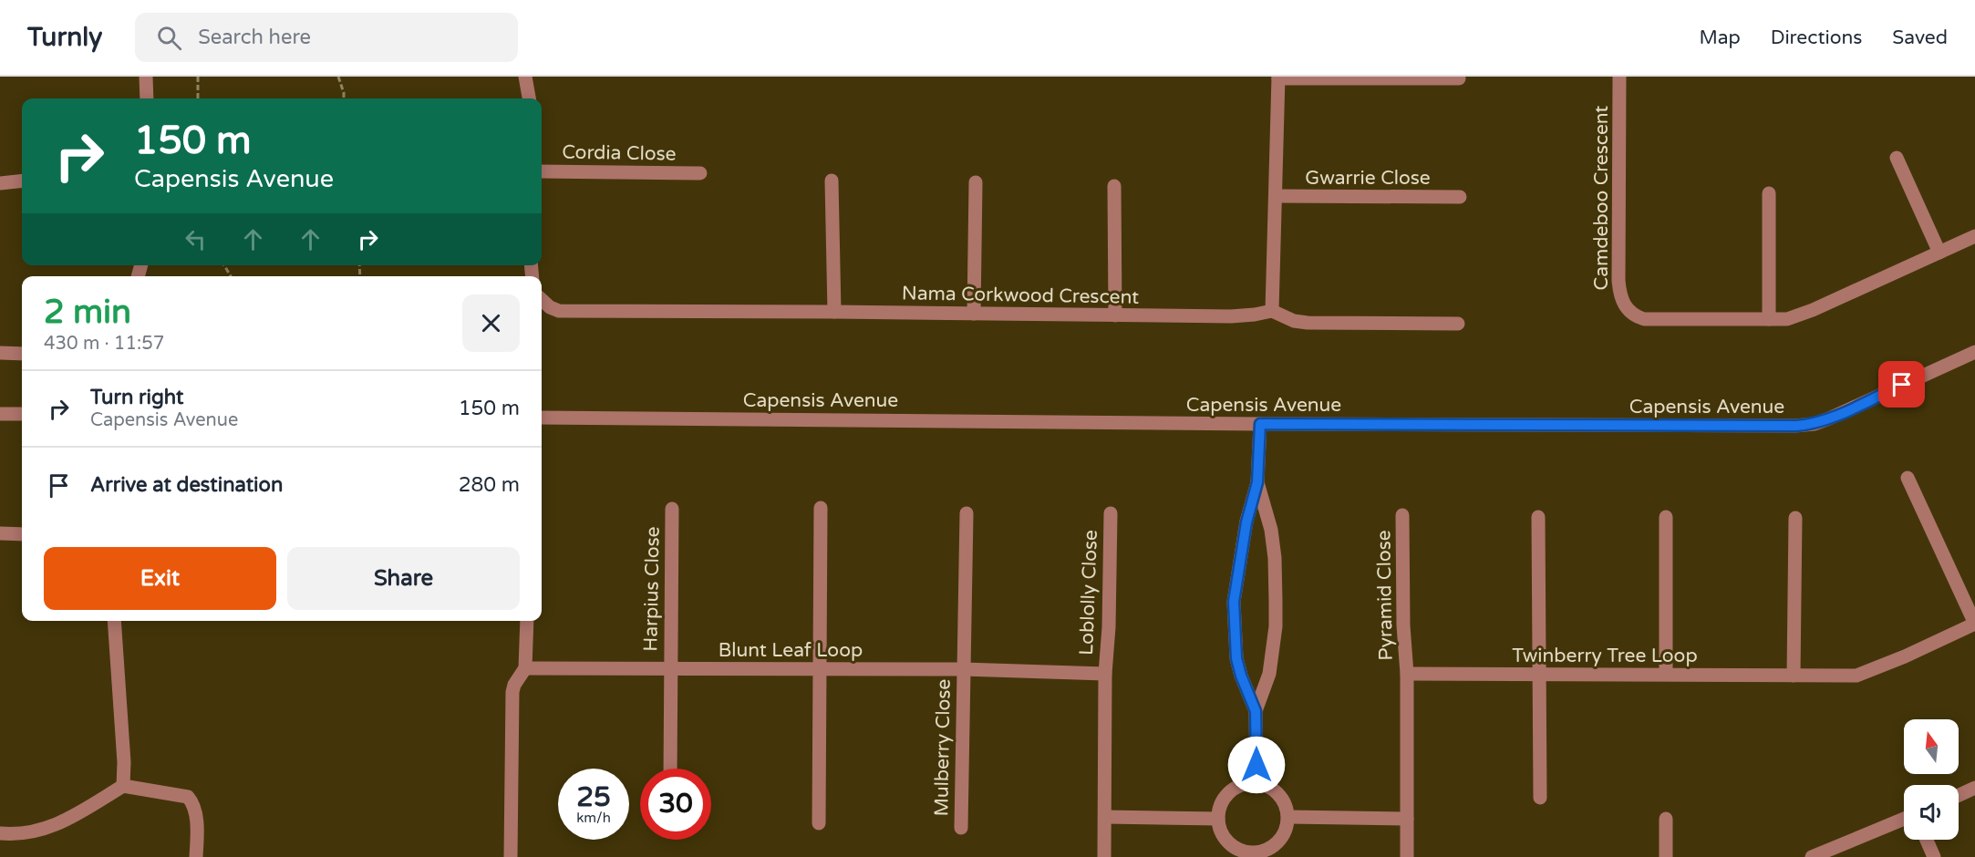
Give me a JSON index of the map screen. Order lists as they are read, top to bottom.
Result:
{
  "streets": {
    "street": [
      "Cordia Close",
      "Gwarrie Close",
      "Camdeboo Crescent",
      "Nama Corkwood Crescent",
      "Capensis Avenue",
      "Harpius Close",
      "Loblolly Close",
      "Pyramid Close",
      "Blunt Leaf Loop",
      "Twinberry Tree Loop",
      "Mulberry Close"
    ]
  },
  "crossings": [
    ["Harpius Close", "Blunt Leaf Loop"],
    ["Loblolly Close", "Blunt Leaf Loop"],
    ["Pyramid Close", "Twinberry Tree Loop"],
    ["Blunt Leaf Loop", "Mulberry Close"]
  ],
  "north": "top",
  "page": {
    "header": "Turnly",
    "search": "Search here",
    "nav": ["Map", "Directions", "Saved"],
    "turn": ["150 m", "Capensis Avenue"],
    "heading": ["2 min", "430 m · 11:57"],
    "list": [
      {
        "name": "Turn right",
        "note": "Capensis Avenue",
        "value": "150 m"
      },
      {
        "name": "Arrive at destination",
        "value": "280 m"
      }
    ],
    "buttons": ["Exit", "Share"],
    "speed": "25 km/h",
    "limit": "30"
  }
}
